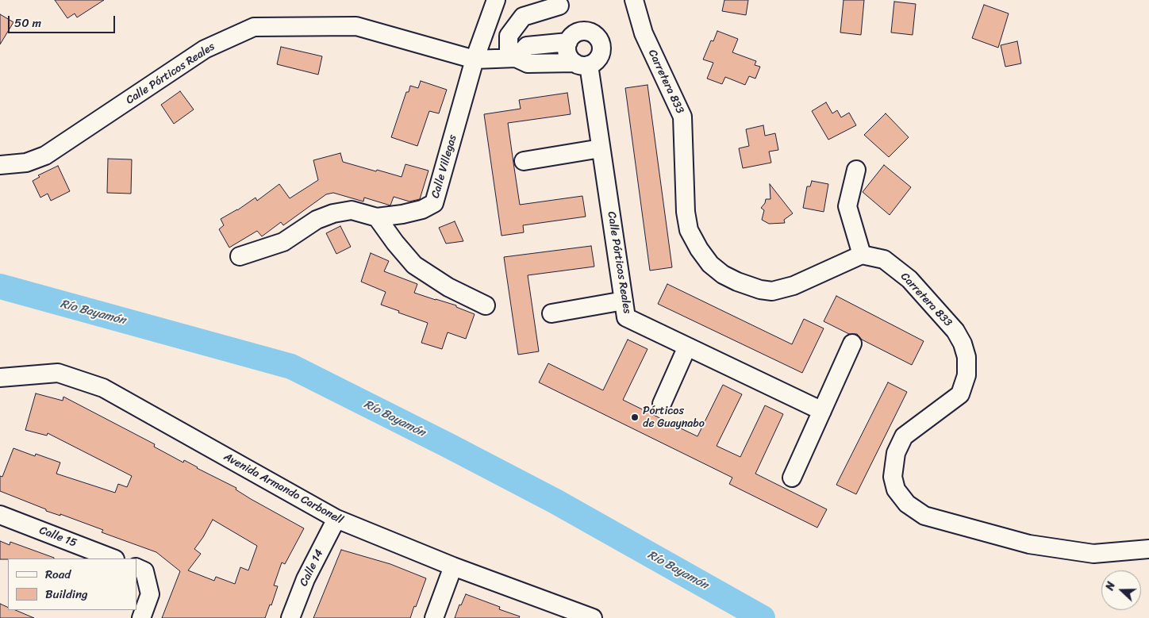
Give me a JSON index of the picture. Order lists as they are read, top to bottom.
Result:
{
  "streets": {
    "street": [
      "Calle Pórticos Reales",
      "Carretera 833",
      "Calle Villegas",
      "Avenida Armando Carbonell",
      "Calle 15",
      "Calle 14"
    ]
  },
  "crossings": [
    ["Calle Pórticos Reales", "Calle Villegas"],
    ["Avenida Armando Carbonell", "Calle 14"]
  ],
  "water": ["Río Bayamón"],
  "places": ["Pórticos de Guaynabo"],
  "legend": ["Road", "Building"],
  "scale_bar": "50 m",
  "north": "left"
}
